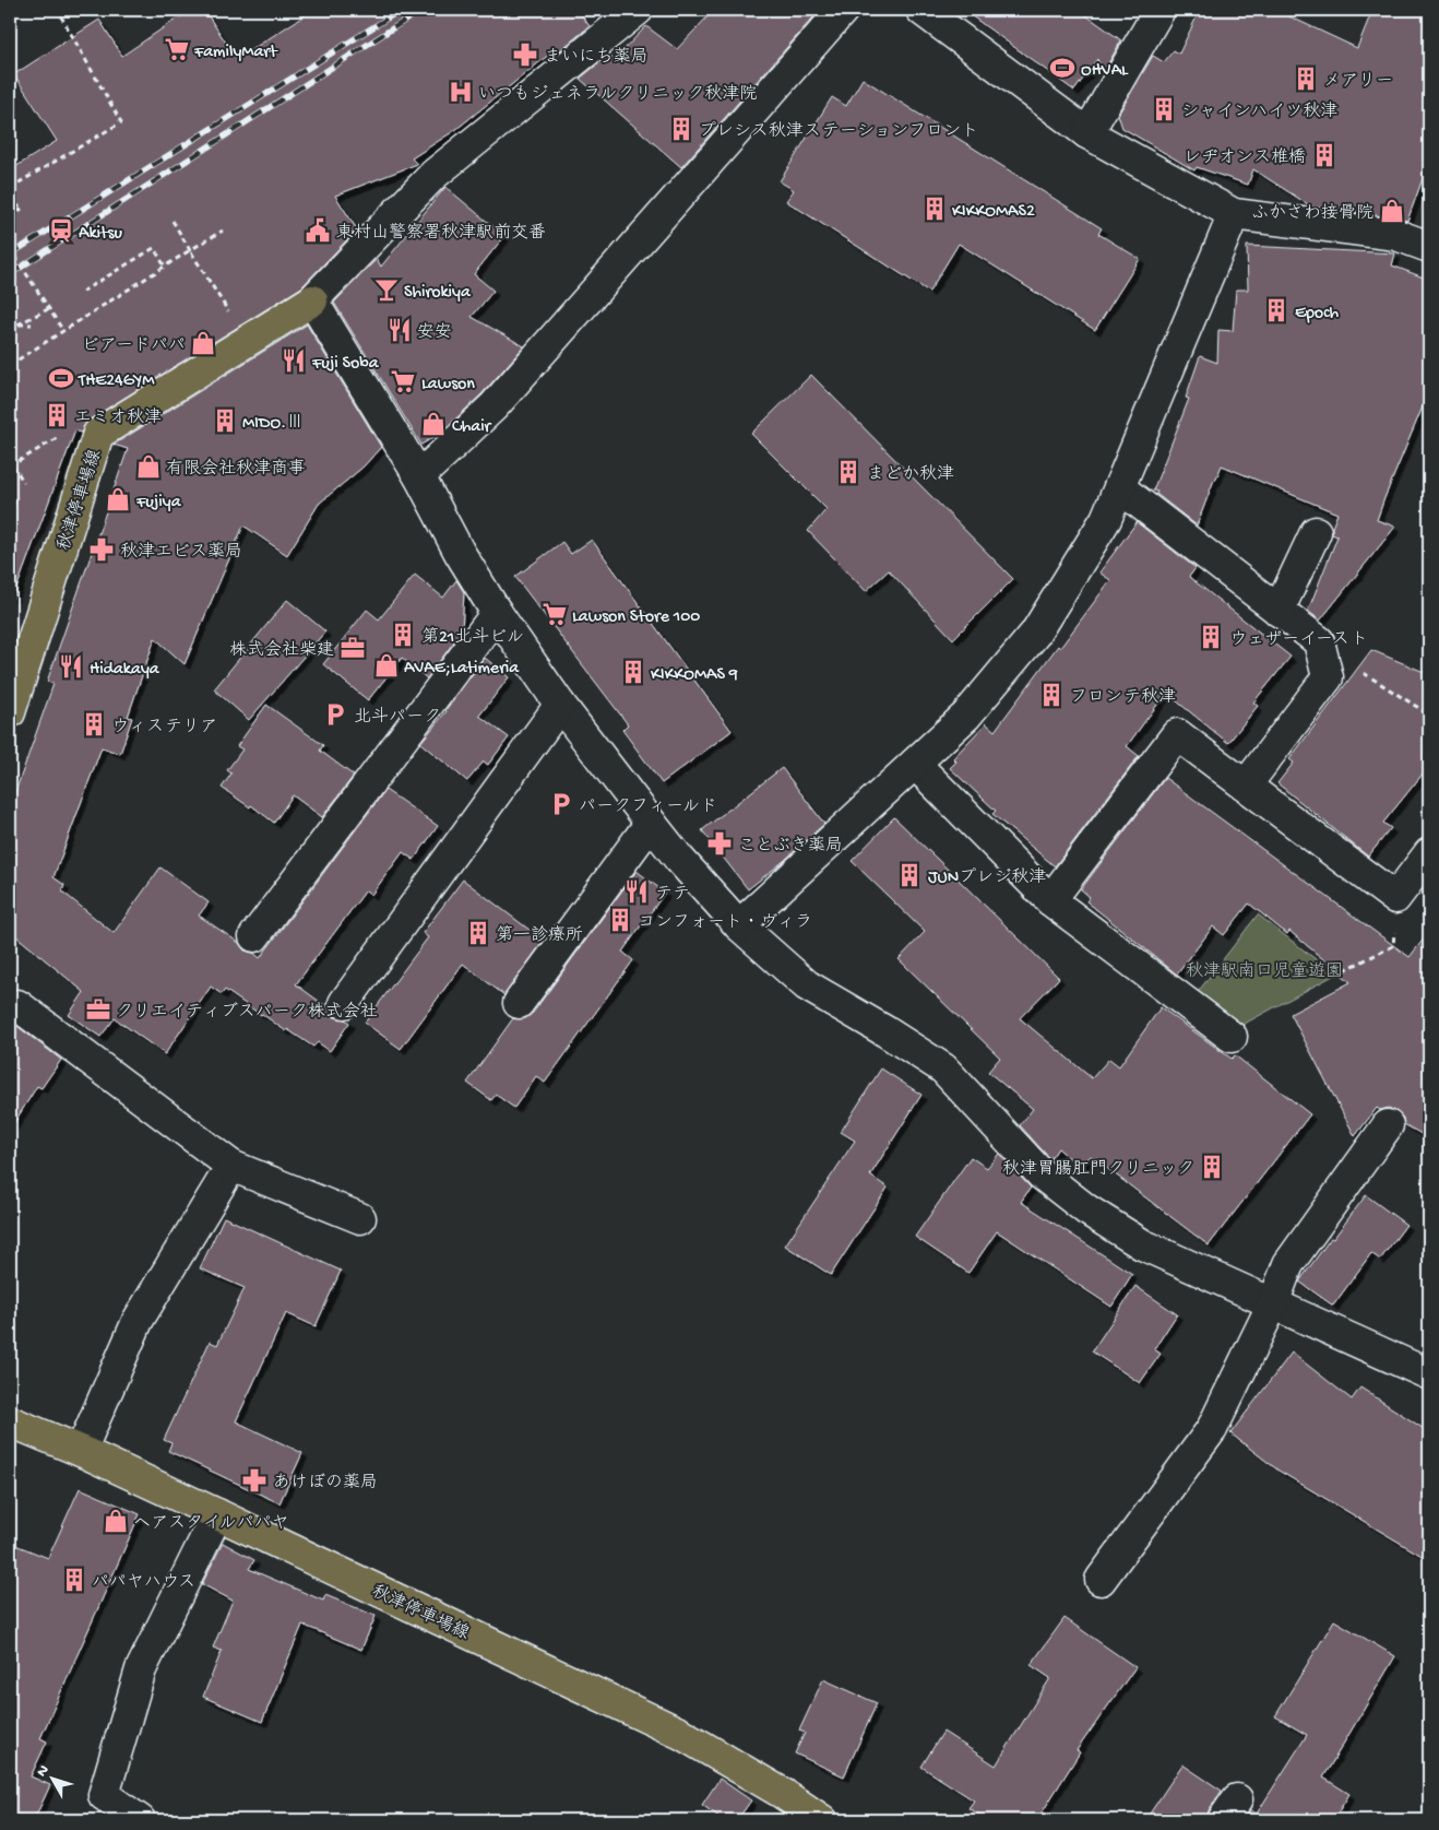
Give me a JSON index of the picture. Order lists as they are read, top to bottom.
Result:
{
  "streets": {
    "main road": ["秋津停車場線"]
  },
  "parks": ["秋津駅南口児童遊園"],
  "places": {
    "supermarket": ["FamilyMart", "Lawson", "Lawson Store 100"],
    "pharmacy": [
      "まいにち薬局",
      "秋津エビス薬局",
      "ことぶき薬局",
      "あけぼの薬局"
    ],
    "sports": ["OHVAL", "THE24GYM"],
    "building": [
      "メアリー",
      "シャインハイツ秋津",
      "プレシス秋津ステーションフロント",
      "レヂオンス椎橋",
      "KIKKOMAS2",
      "Epoch",
      "エミオ秋津",
      "MIDO.Ⅲ",
      "まどか秋津",
      "第21北斗ビル",
      "ウェザーイースト",
      "KIKKOMAS 9",
      "フロンテ秋津",
      "ウィステリア",
      "JUNプレジ秋津",
      "コンフォート・ヴィラ",
      "第一診療所",
      "秋津胃腸肛門クリニック",
      "パパヤハウス"
    ],
    "hospital": ["いつもジェネラルクリニック秋津院"],
    "shop": [
      "ふかさわ接骨院",
      "ビアードパパ",
      "Chair",
      "有限会社秋津商事",
      "Fujiya",
      "AVAE;Latimeria",
      "ヘアスタイルパパヤ"
    ],
    "station": ["Akitsu"],
    "public building": ["東村山警察署秋津駅前交番"],
    "bar": ["Shirokiya"],
    "restaurant": [
      "安安",
      "Fuji Soba",
      "Hidakaya",
      "テテ"
    ],
    "office": ["株式会社柴建", "クリエイティブスパーク株式会社"],
    "parking": ["北斗パーク", "パークフィールド"]
  },
  "north": "top left"
}
